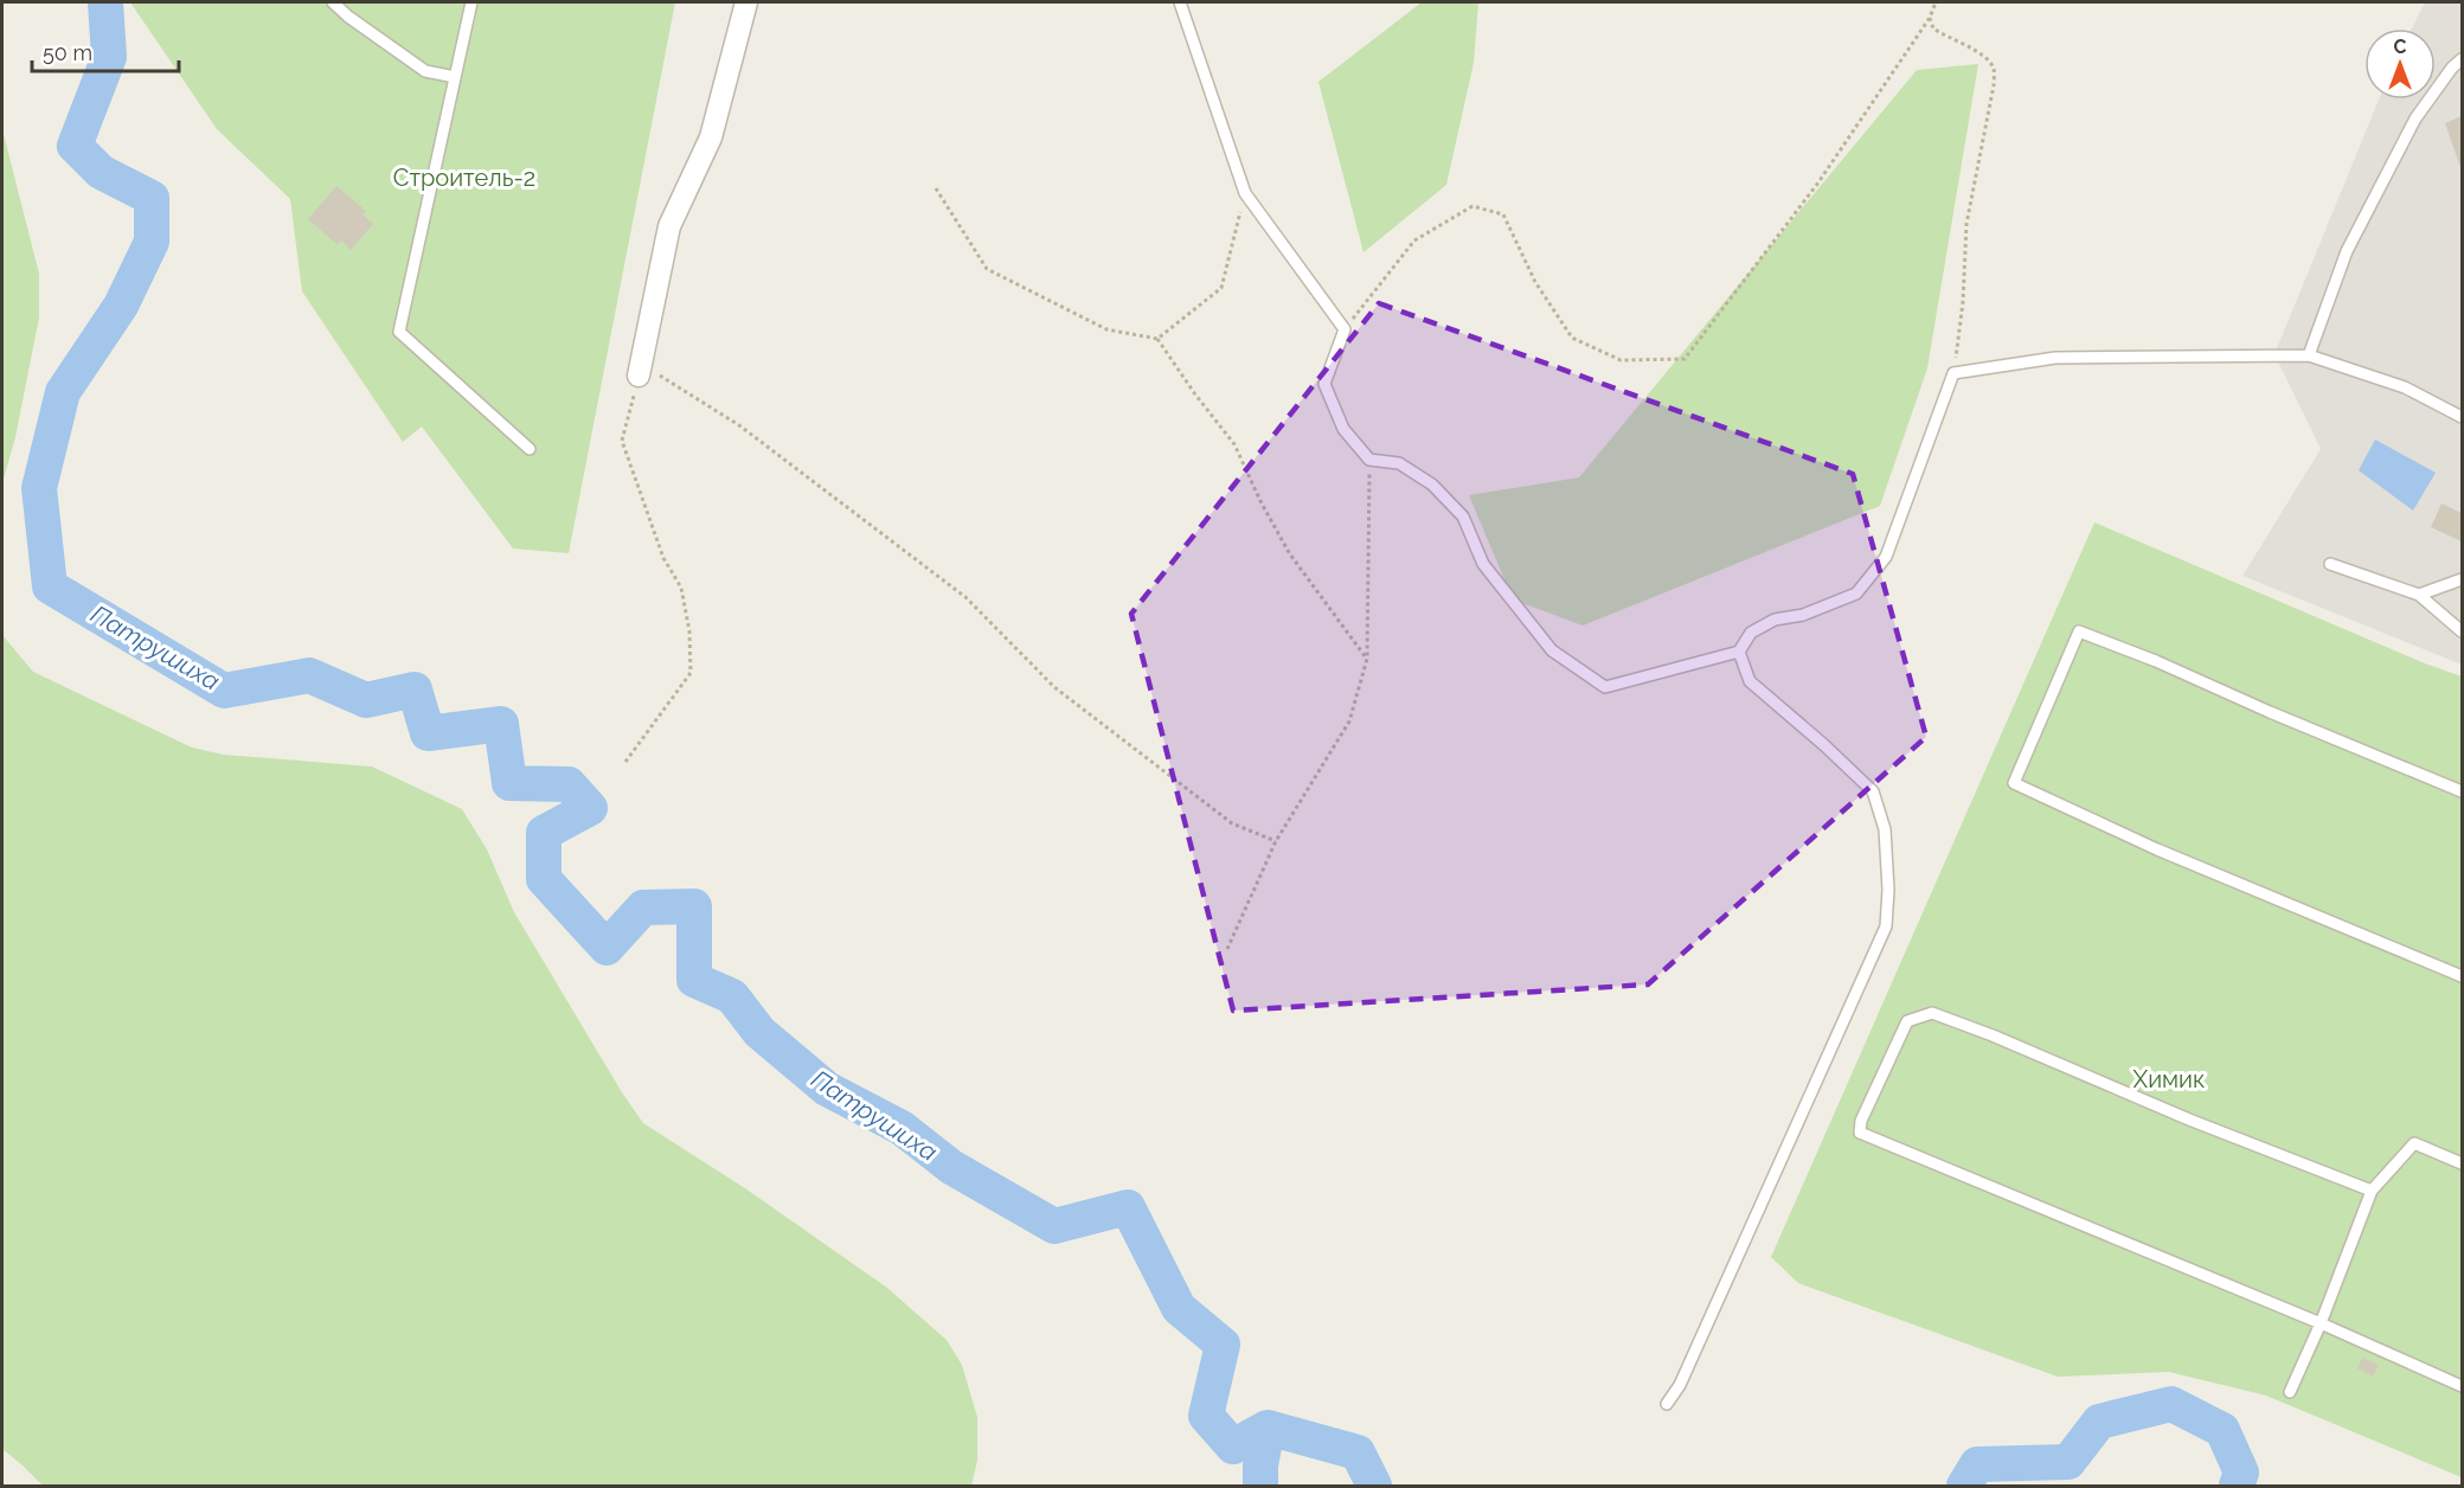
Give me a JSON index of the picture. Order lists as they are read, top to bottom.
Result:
{
  "water": ["Патрушиха"],
  "parks": ["Строитель-2", "Химик"],
  "scale_bar": "50 m",
  "north": "top"
}
